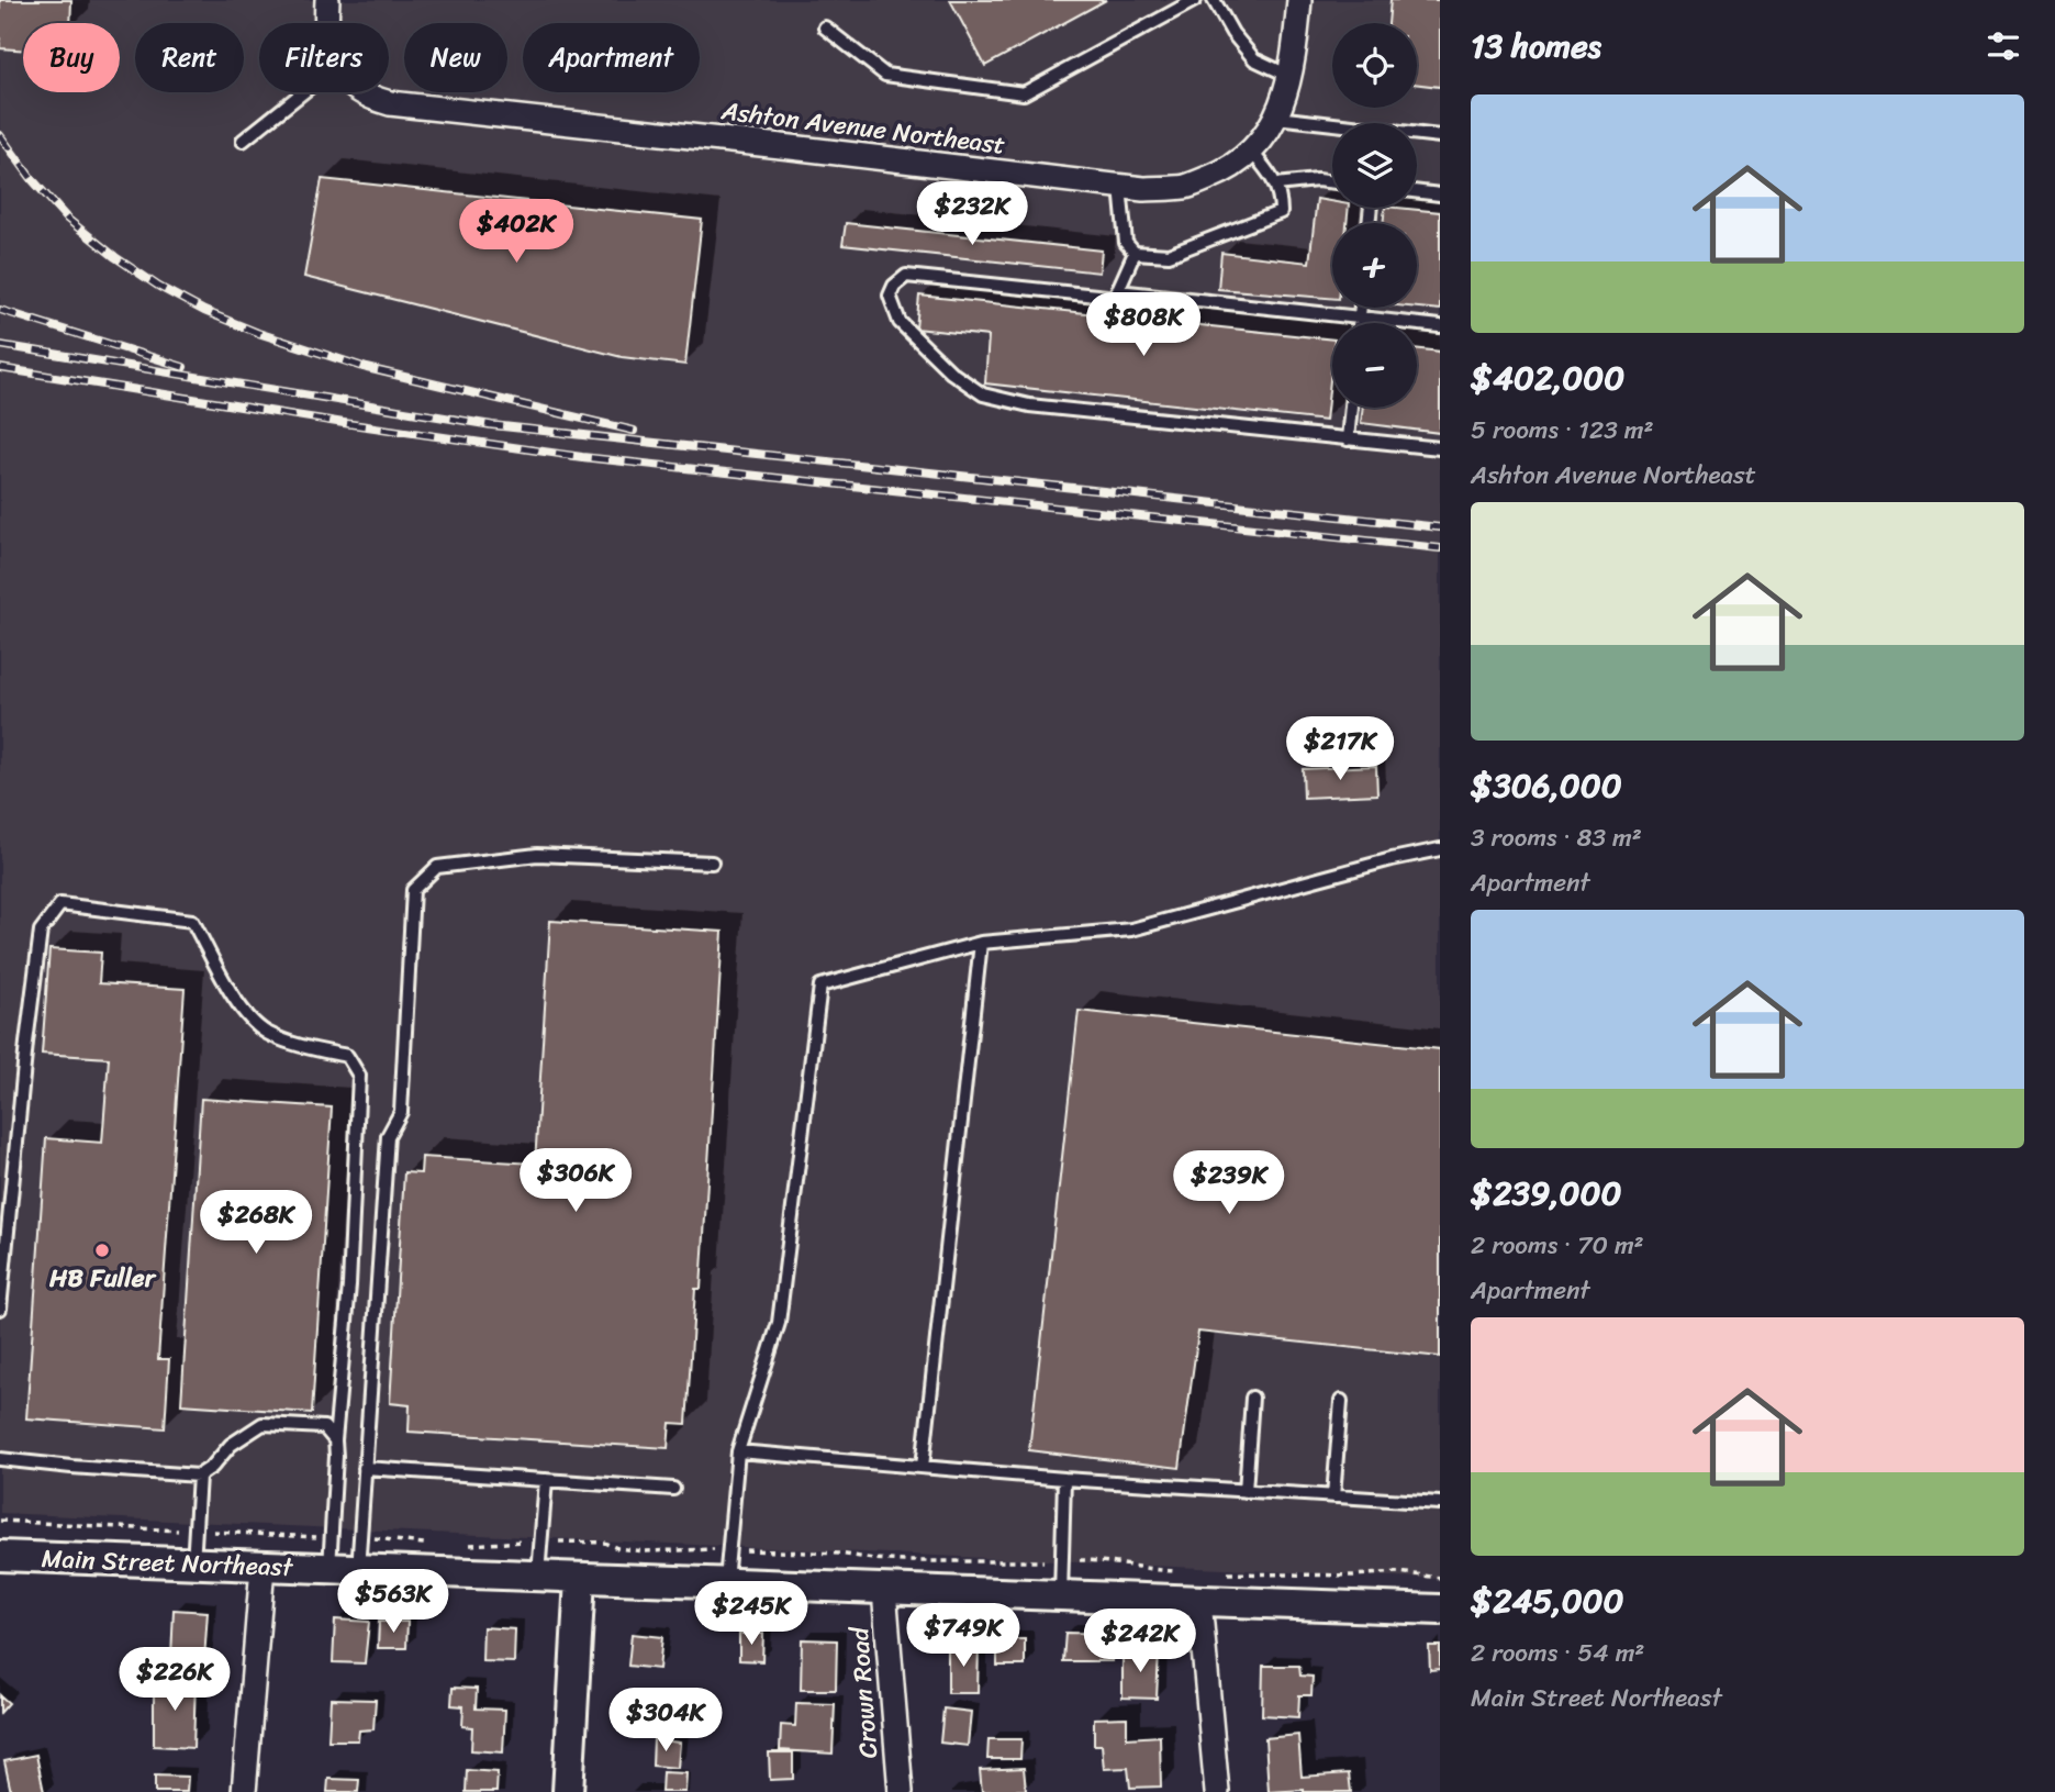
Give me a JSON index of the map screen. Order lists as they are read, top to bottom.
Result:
{
  "streets": {
    "street": ["Ashton Avenue Northeast", "Main Street Northeast", "Crown Road"]
  },
  "crossings": [
    ["Main Street Northeast", "Crown Road"]
  ],
  "places": ["HB Fuller"],
  "page": {
    "heading": "13 homes",
    "map_buttons": ["+", "−"],
    "chip": [
      "Buy",
      "Rent",
      "Filters",
      "New",
      "Apartment"
    ],
    "list": [
      {
        "name": "$402,000",
        "note": "5 rooms · 123 m² · Ashton Avenue Northeast"
      },
      {
        "name": "$306,000",
        "note": "3 rooms · 83 m² · Apartment"
      },
      {
        "name": "$239,000",
        "note": "2 rooms · 70 m² · Apartment"
      },
      {
        "name": "$245,000",
        "note": "2 rooms · 54 m² · Main Street Northeast"
      }
    ],
    "price": [
      "$232K",
      "$402K",
      "$808K",
      "$217K",
      "$306K",
      "$239K",
      "$268K",
      "$563K",
      "$245K",
      "$749K",
      "$242K",
      "$226K",
      "$304K"
    ]
  }
}
